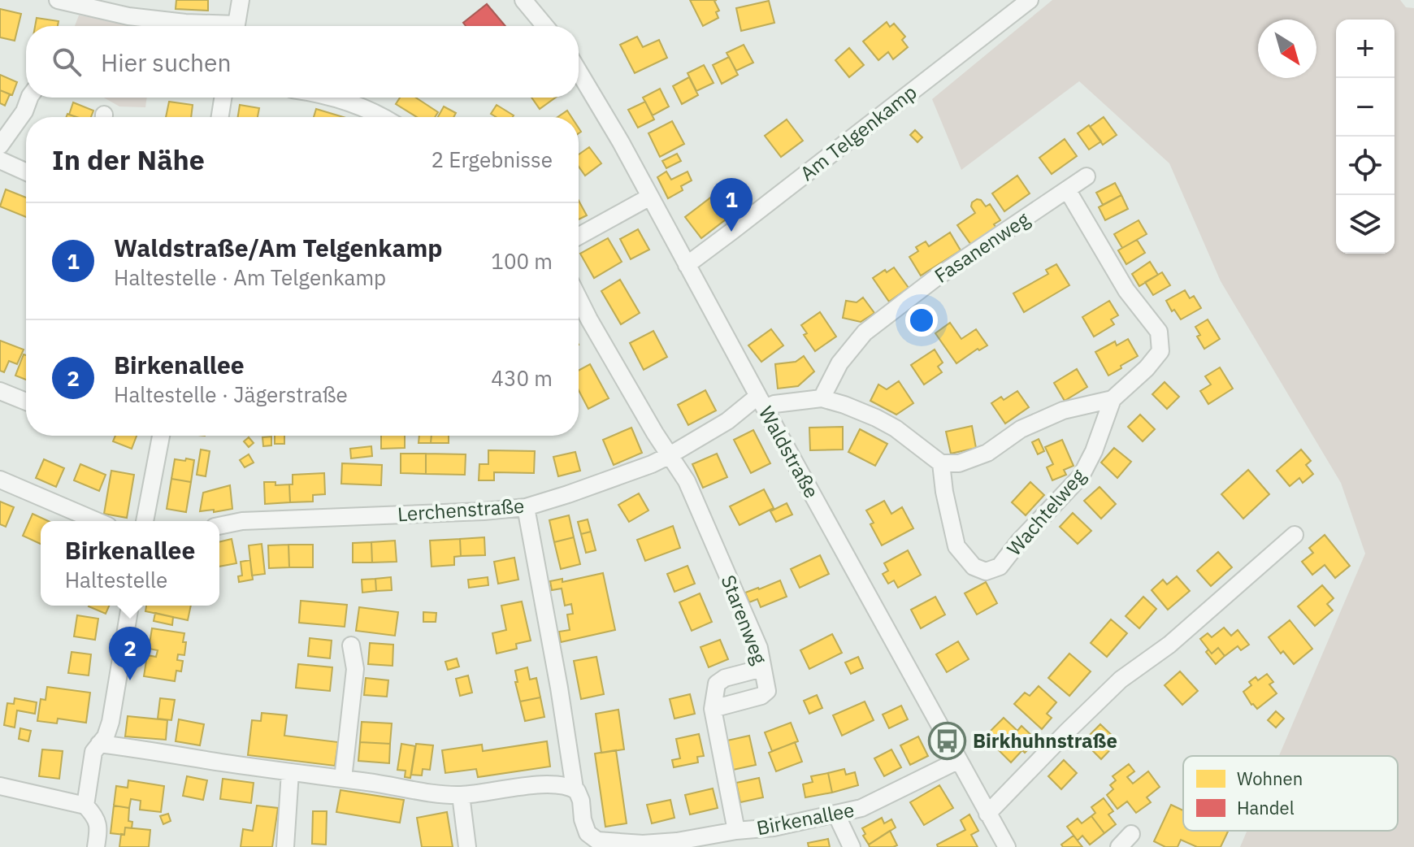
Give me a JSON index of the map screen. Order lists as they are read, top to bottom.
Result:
{
  "streets": {
    "street": [
      "Am Telgenkamp",
      "Fasanenweg",
      "Waldstraße",
      "Lerchenstraße",
      "Wachtelweg",
      "Starenweg",
      "Birkenallee"
    ]
  },
  "crossings": [
    ["Am Telgenkamp", "Waldstraße"],
    ["Fasanenweg", "Wachtelweg"],
    ["Waldstraße", "Lerchenstraße"],
    ["Waldstraße", "Birkenallee"],
    ["Lerchenstraße", "Starenweg"],
    ["Lerchenstraße", "Birkenallee"]
  ],
  "places": {
    "bus stop": ["Birkhuhnstraße"]
  },
  "legend": ["Wohnen", "Handel"],
  "north": "bottom right",
  "page": {
    "map_buttons": ["+", "−"],
    "search": "Hier suchen",
    "heading": ["In der Nähe", "2 Ergebnisse"],
    "pins": ["1", "2"],
    "list": [
      {
        "mark": "1",
        "name": "Waldstraße/Am Telgenkamp",
        "note": "Haltestelle · Am Telgenkamp",
        "value": "100 m"
      },
      {
        "mark": "2",
        "name": "Birkenallee",
        "note": "Haltestelle · Jägerstraße",
        "value": "430 m"
      }
    ],
    "popup": ["Birkenallee", "Haltestelle"]
  }
}
